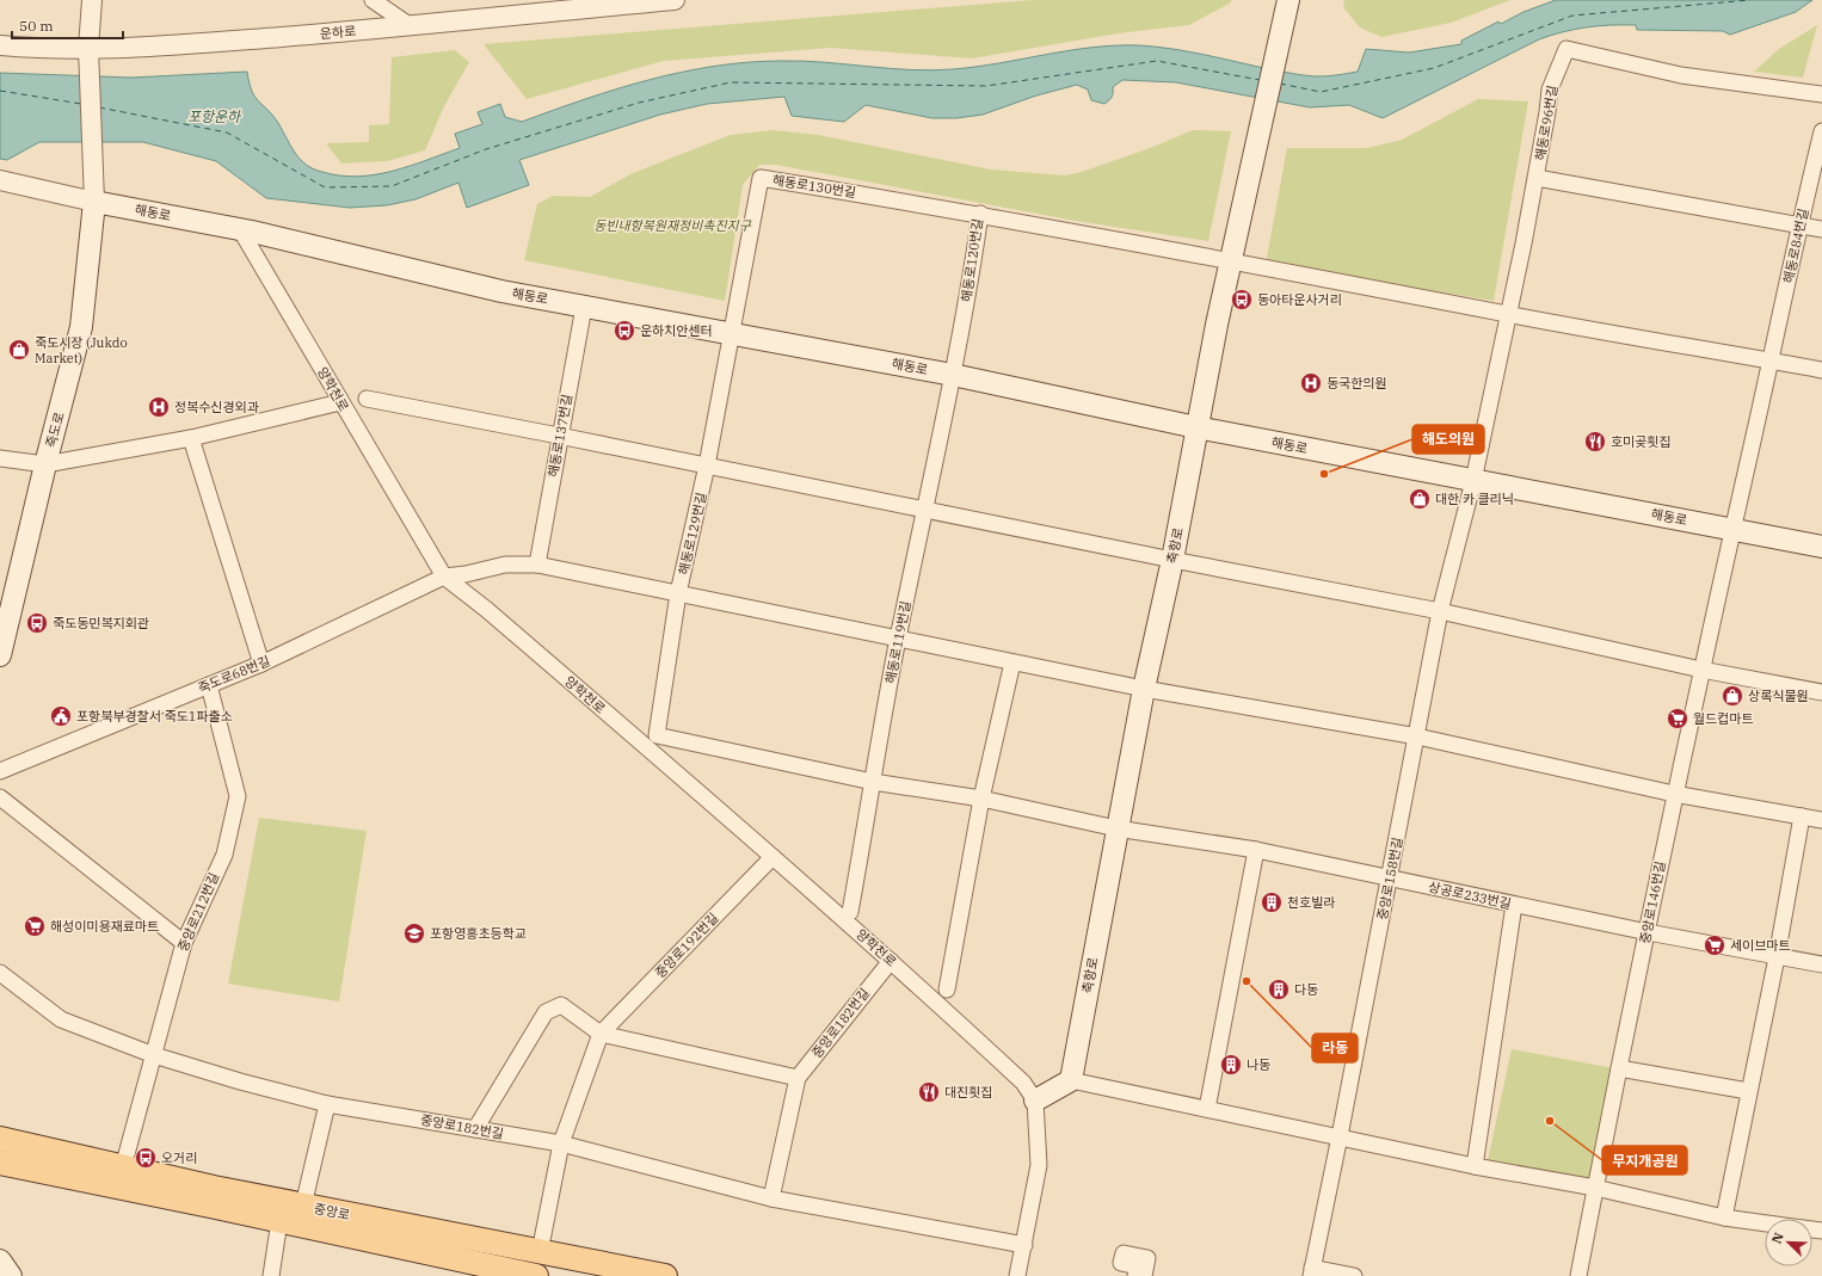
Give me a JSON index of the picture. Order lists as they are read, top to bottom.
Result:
{
  "streets": {
    "main road": [
      "해동로",
      "죽도로",
      "축항로",
      "중앙로"
    ],
    "street": [
      "운하로",
      "해동로96번길",
      "해동로130번길",
      "해동로84번길",
      "해동로120번길",
      "양학천로",
      "해동로137번길",
      "해동로129번길",
      "해동로119번길",
      "죽도로68번길",
      "중앙로158번길",
      "상공로233번길",
      "중앙로146번길",
      "중앙로212번길",
      "중앙로192번길",
      "중앙로182번길"
    ]
  },
  "crossings": [
    ["해동로96번길", "해동로"],
    ["해동로96번길", "중앙로158번길"],
    ["해동로130번길", "해동로"],
    ["해동로130번길", "해동로120번길"],
    ["해동로130번길", "해동로129번길"],
    ["해동로", "해동로84번길"],
    ["해동로", "해동로120번길"],
    ["해동로", "양학천로"],
    ["해동로", "죽도로"],
    ["해동로", "해동로137번길"],
    ["해동로", "해동로129번길"],
    ["해동로", "축항로"],
    ["해동로", "해동로119번길"],
    ["해동로", "중앙로158번길"],
    ["해동로", "중앙로146번길"],
    ["해동로84번길", "중앙로146번길"],
    ["해동로120번길", "해동로119번길"],
    ["양학천로", "죽도로68번길"],
    ["양학천로", "중앙로192번길"],
    ["양학천로", "중앙로182번길"],
    ["해동로137번길", "죽도로68번길"],
    ["해동로129번길", "해동로119번길"],
    ["해동로129번길", "죽도로68번길"],
    ["축항로", "죽도로68번길"],
    ["축항로", "상공로233번길"],
    ["해동로119번길", "죽도로68번길"],
    ["죽도로68번길", "중앙로158번길"],
    ["죽도로68번길", "중앙로146번길"],
    ["죽도로68번길", "중앙로212번길"],
    ["중앙로158번길", "상공로233번길"],
    ["상공로233번길", "중앙로146번길"],
    ["중앙로212번길", "중앙로182번길"],
    ["중앙로212번길", "중앙로"],
    ["중앙로192번길", "중앙로182번길"],
    ["중앙로192번길", "중앙로"]
  ],
  "water": ["포항운하"],
  "parks": ["동빈내항복원재정비촉진지구"],
  "places": {
    "bus stop": [
      "동아타운사거리",
      "운하치안센터",
      "죽도동민복지회관",
      "오거리"
    ],
    "shop": ["죽도시장 (Jukdo Market)", "대한 카 클리닉", "상록식물원"],
    "hospital": ["동국한의원", "정복수신경외과"],
    "restaurant": ["호미곶횟집", "대진횟집"],
    "other": ["해도의원", "라동", "무지개공원"],
    "public building": ["포항북부경찰서 죽도1파출소"],
    "supermarket": ["월드컵마트", "해성이미용재료마트", "세이브마트"],
    "building": ["천호빌라", "다동", "나동"],
    "school or university": ["포항영흥초등학교"]
  },
  "scale_bar": "50 m",
  "north": "top left"
}
